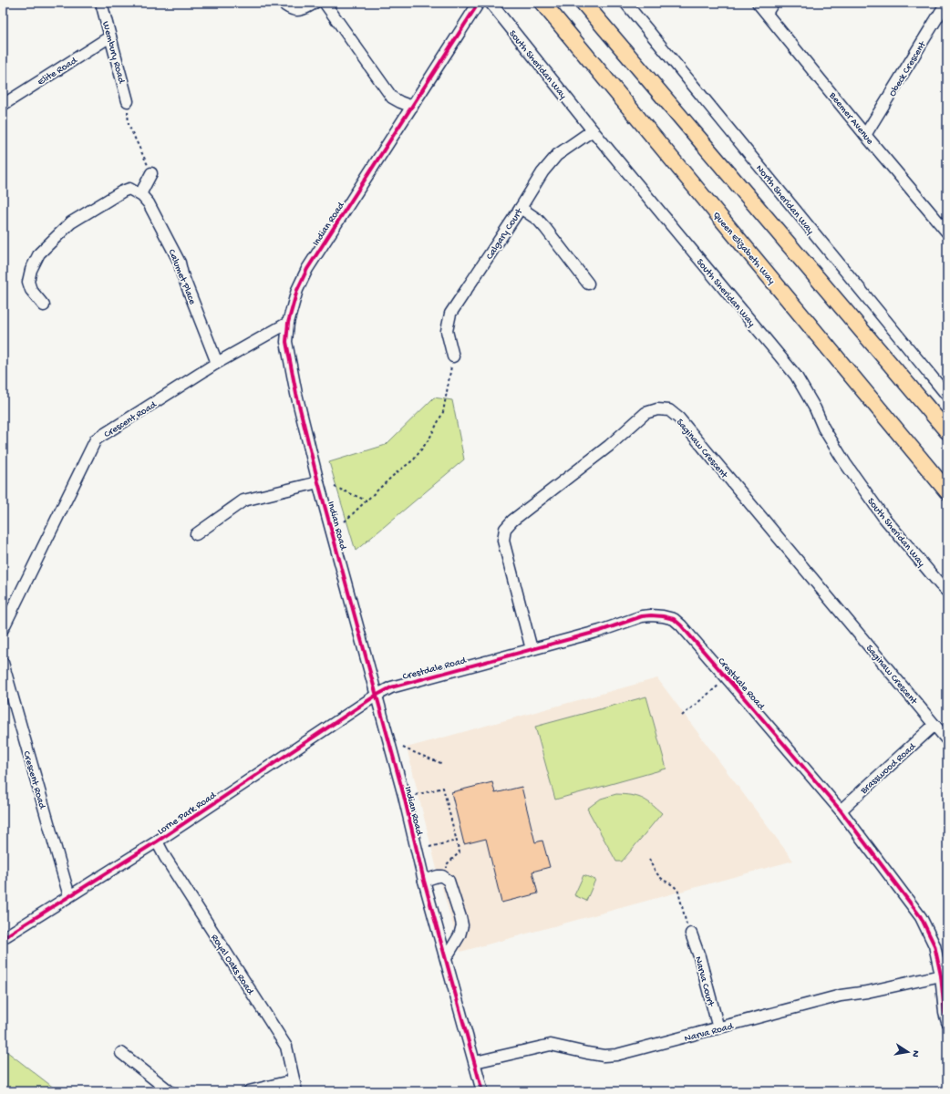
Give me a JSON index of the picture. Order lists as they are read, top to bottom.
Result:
{
  "streets": {
    "highway": ["Queen Elizabeth Way"],
    "street": [
      "Wembury Road",
      "South Sheridan Way",
      "Obeck Crescent",
      "Elite Road",
      "Beemer Avenue",
      "North Sheridan Way",
      "Indian Road",
      "Calgary Court",
      "Calumet Place",
      "Crescent Road",
      "Saginaw Crescent",
      "Crestdale Road",
      "Brasswood Road",
      "Lorne Park Road",
      "Royal Oaks Road",
      "Narva Court",
      "Narva Road"
    ]
  },
  "crossings": [
    ["Wembury Road", "Elite Road"],
    ["South Sheridan Way", "Calgary Court"],
    ["Obeck Crescent", "Beemer Avenue"],
    ["Indian Road", "Crescent Road"],
    ["Indian Road", "Crestdale Road"],
    ["Indian Road", "Lorne Park Road"],
    ["Indian Road", "Narva Road"],
    ["Calumet Place", "Crescent Road"],
    ["Crescent Road", "Lorne Park Road"],
    ["Saginaw Crescent", "Crestdale Road"],
    ["Saginaw Crescent", "Brasswood Road"],
    ["Crestdale Road", "Brasswood Road"],
    ["Crestdale Road", "Lorne Park Road"],
    ["Crestdale Road", "Narva Road"],
    ["Lorne Park Road", "Royal Oaks Road"],
    ["Narva Court", "Narva Road"]
  ],
  "north": "right"
}
